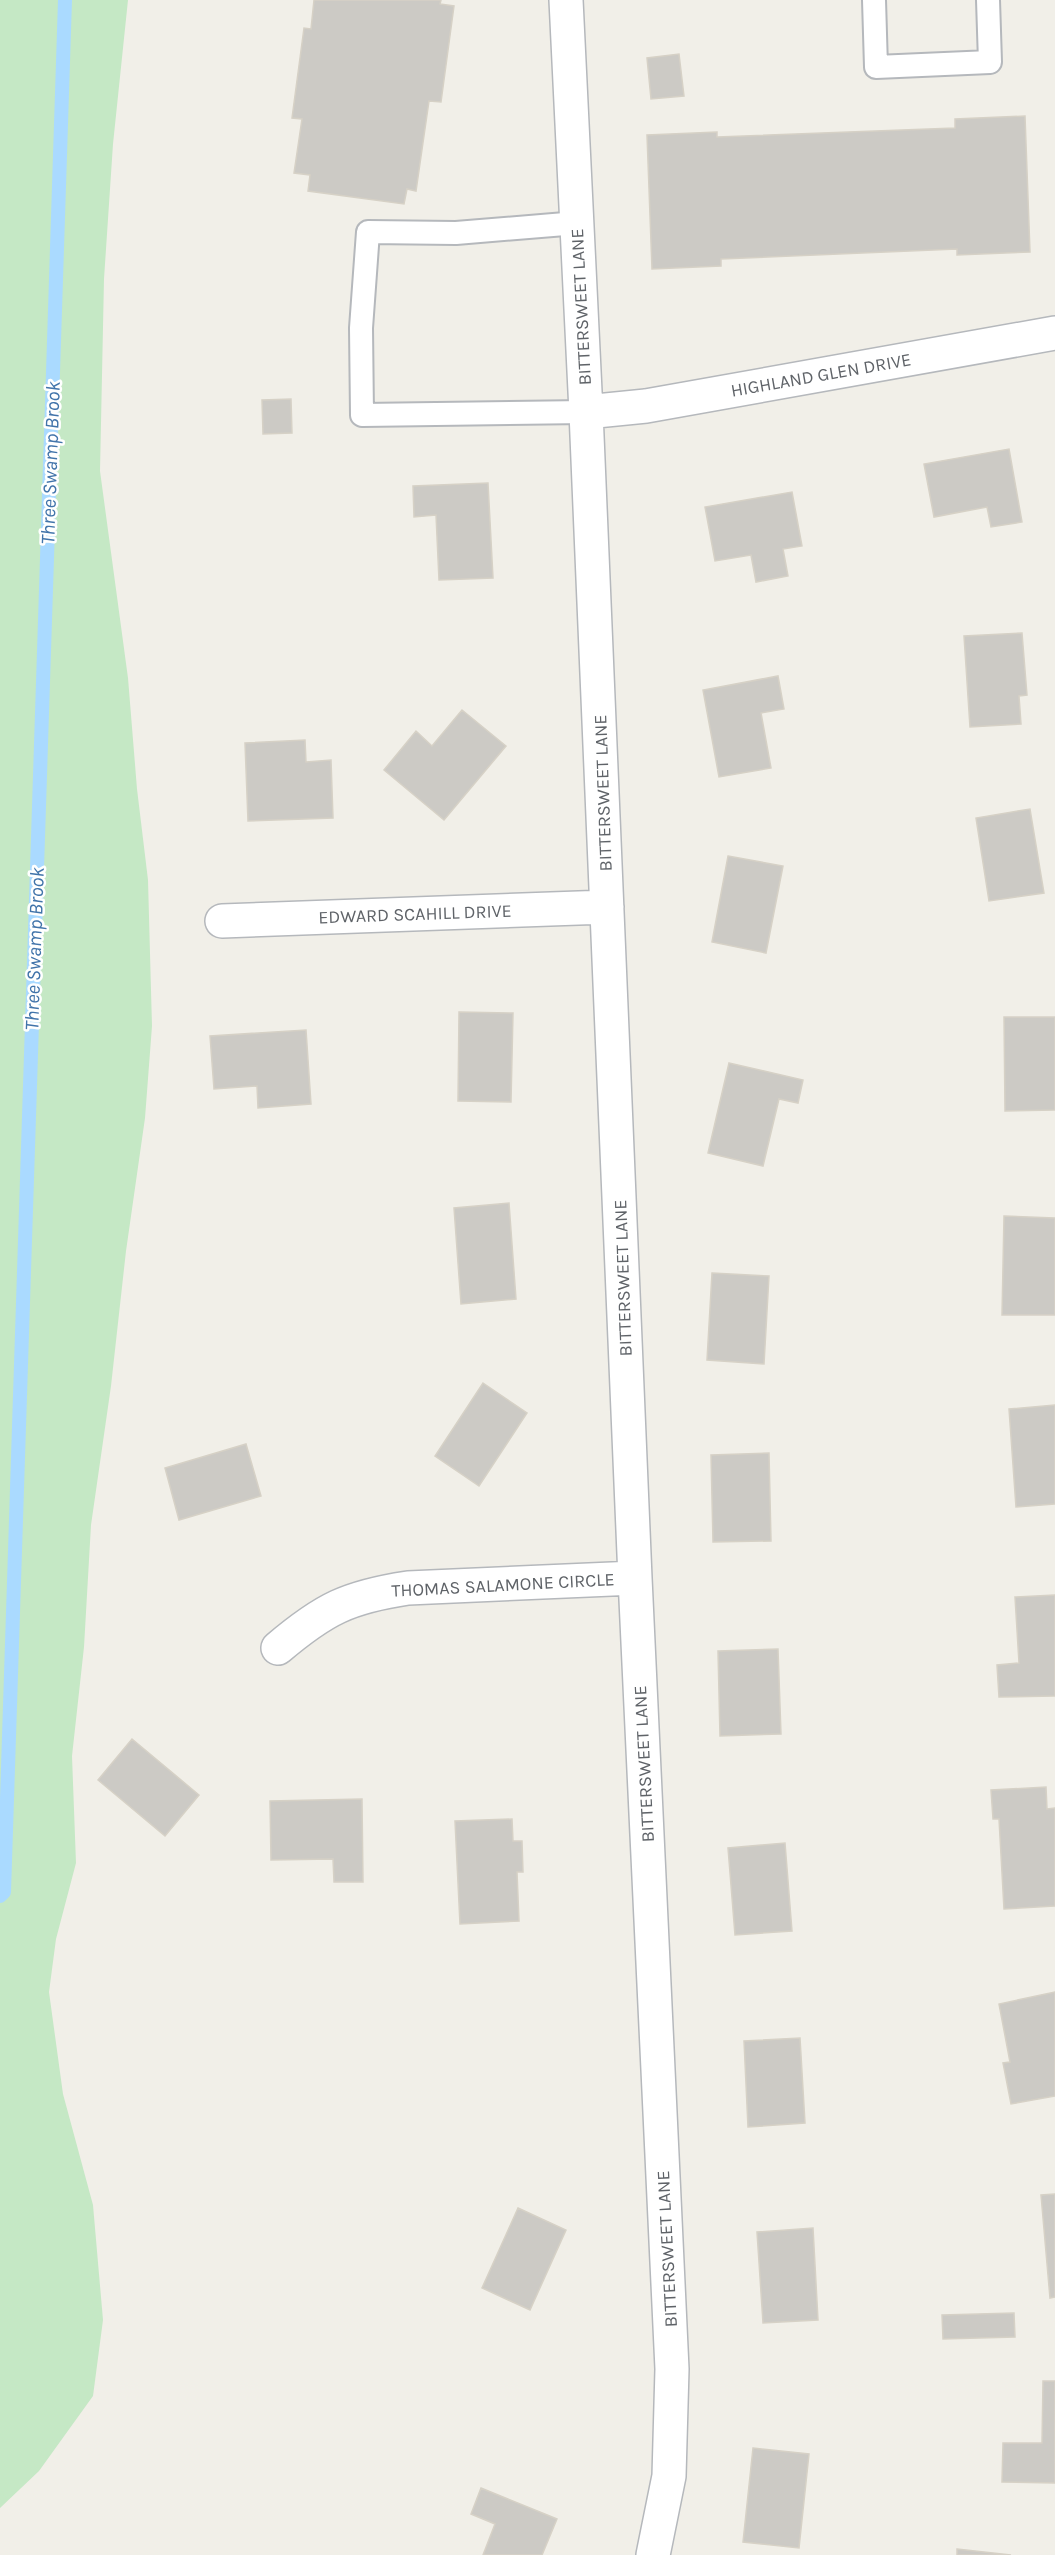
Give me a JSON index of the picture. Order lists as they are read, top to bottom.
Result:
{
  "streets": {
    "street": [
      "BITTERSWEET LANE",
      "HIGHLAND GLEN DRIVE",
      "EDWARD SCAHILL DRIVE",
      "THOMAS SALAMONE CIRCLE"
    ]
  },
  "crossings": [
    ["BITTERSWEET LANE", "HIGHLAND GLEN DRIVE"],
    ["BITTERSWEET LANE", "EDWARD SCAHILL DRIVE"],
    ["BITTERSWEET LANE", "THOMAS SALAMONE CIRCLE"]
  ],
  "water": ["Three Swamp Brook"]
}
